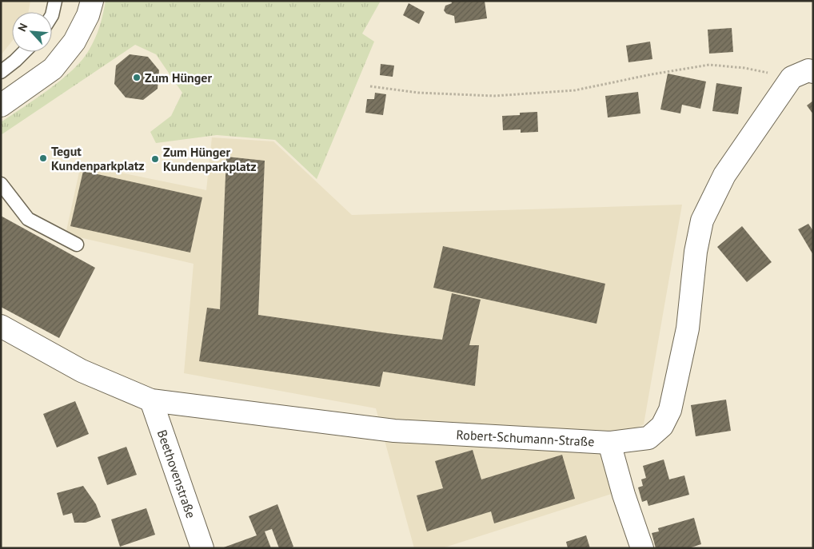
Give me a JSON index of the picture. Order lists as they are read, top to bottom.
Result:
{
  "streets": {
    "street": ["Robert-Schumann-Straße", "Beethovenstraße"]
  },
  "crossings": [
    ["Robert-Schumann-Straße", "Beethovenstraße"]
  ],
  "places": ["Zum Hünger", "Tegut Kundenparkplatz", "Zum Hünger Kundenparkplatz"],
  "north": "top left"
}
